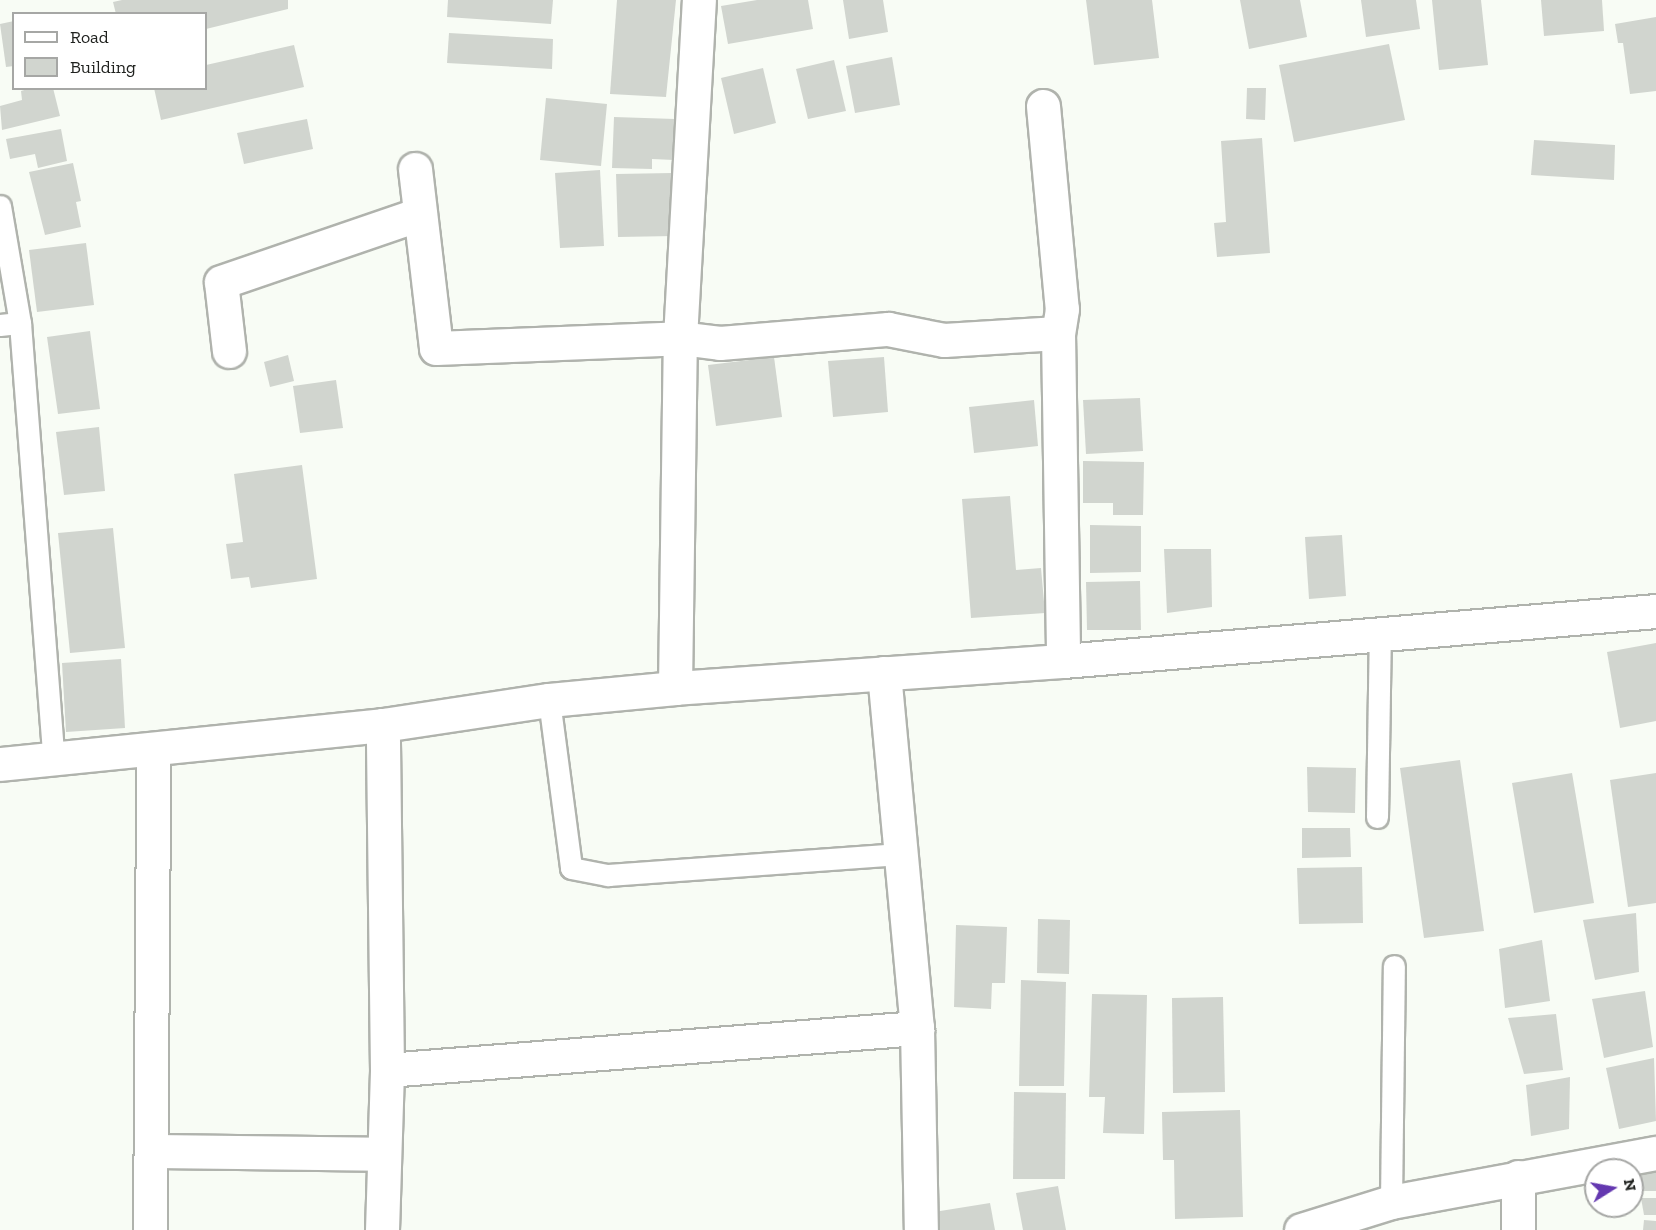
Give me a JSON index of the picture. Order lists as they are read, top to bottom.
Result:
{
  "legend": ["Road", "Building"],
  "north": "right"
}
